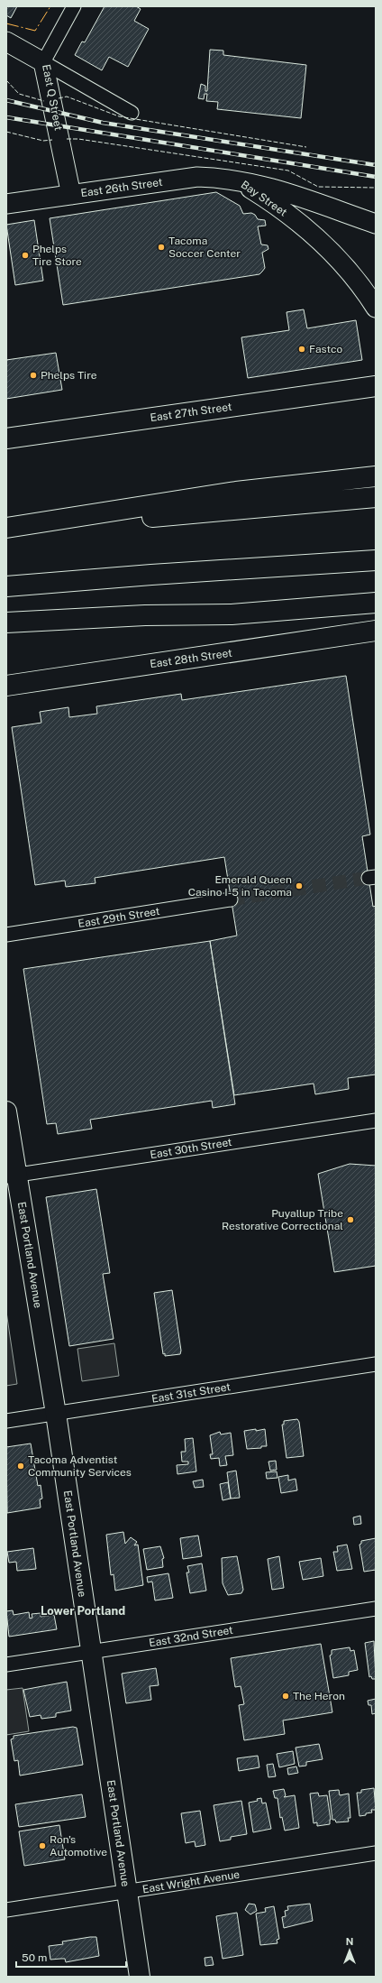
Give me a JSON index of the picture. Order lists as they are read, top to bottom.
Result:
{
  "streets": {
    "main road": ["East 27th Street", "East 28th Street", "East Portland Avenue"],
    "street": [
      "East Q Street",
      "East 26th Street",
      "Bay Street",
      "East 29th Street",
      "East 30th Street",
      "East 31st Street",
      "East 32nd Street",
      "East Wright Avenue"
    ]
  },
  "crossings": [
    ["East Q Street", "East 26th Street"],
    ["East 26th Street", "Bay Street"],
    ["East 30th Street", "East Portland Avenue"],
    ["East Portland Avenue", "East 31st Street"],
    ["East Portland Avenue", "East 32nd Street"],
    ["East Portland Avenue", "East Wright Avenue"]
  ],
  "districts": ["Lower Portland"],
  "places": [
    "Tacoma Soccer Center",
    "Phelps Tire Store",
    "Fastco",
    "Phelps Tire",
    "Emerald Queen Casino I-5 in Tacoma",
    "Puyallup Tribe Restorative Correctional",
    "Tacoma Adventist Community Services",
    "The Heron",
    "Ron's Automotive"
  ],
  "scale_bar": "50 m",
  "north": "top"
}
